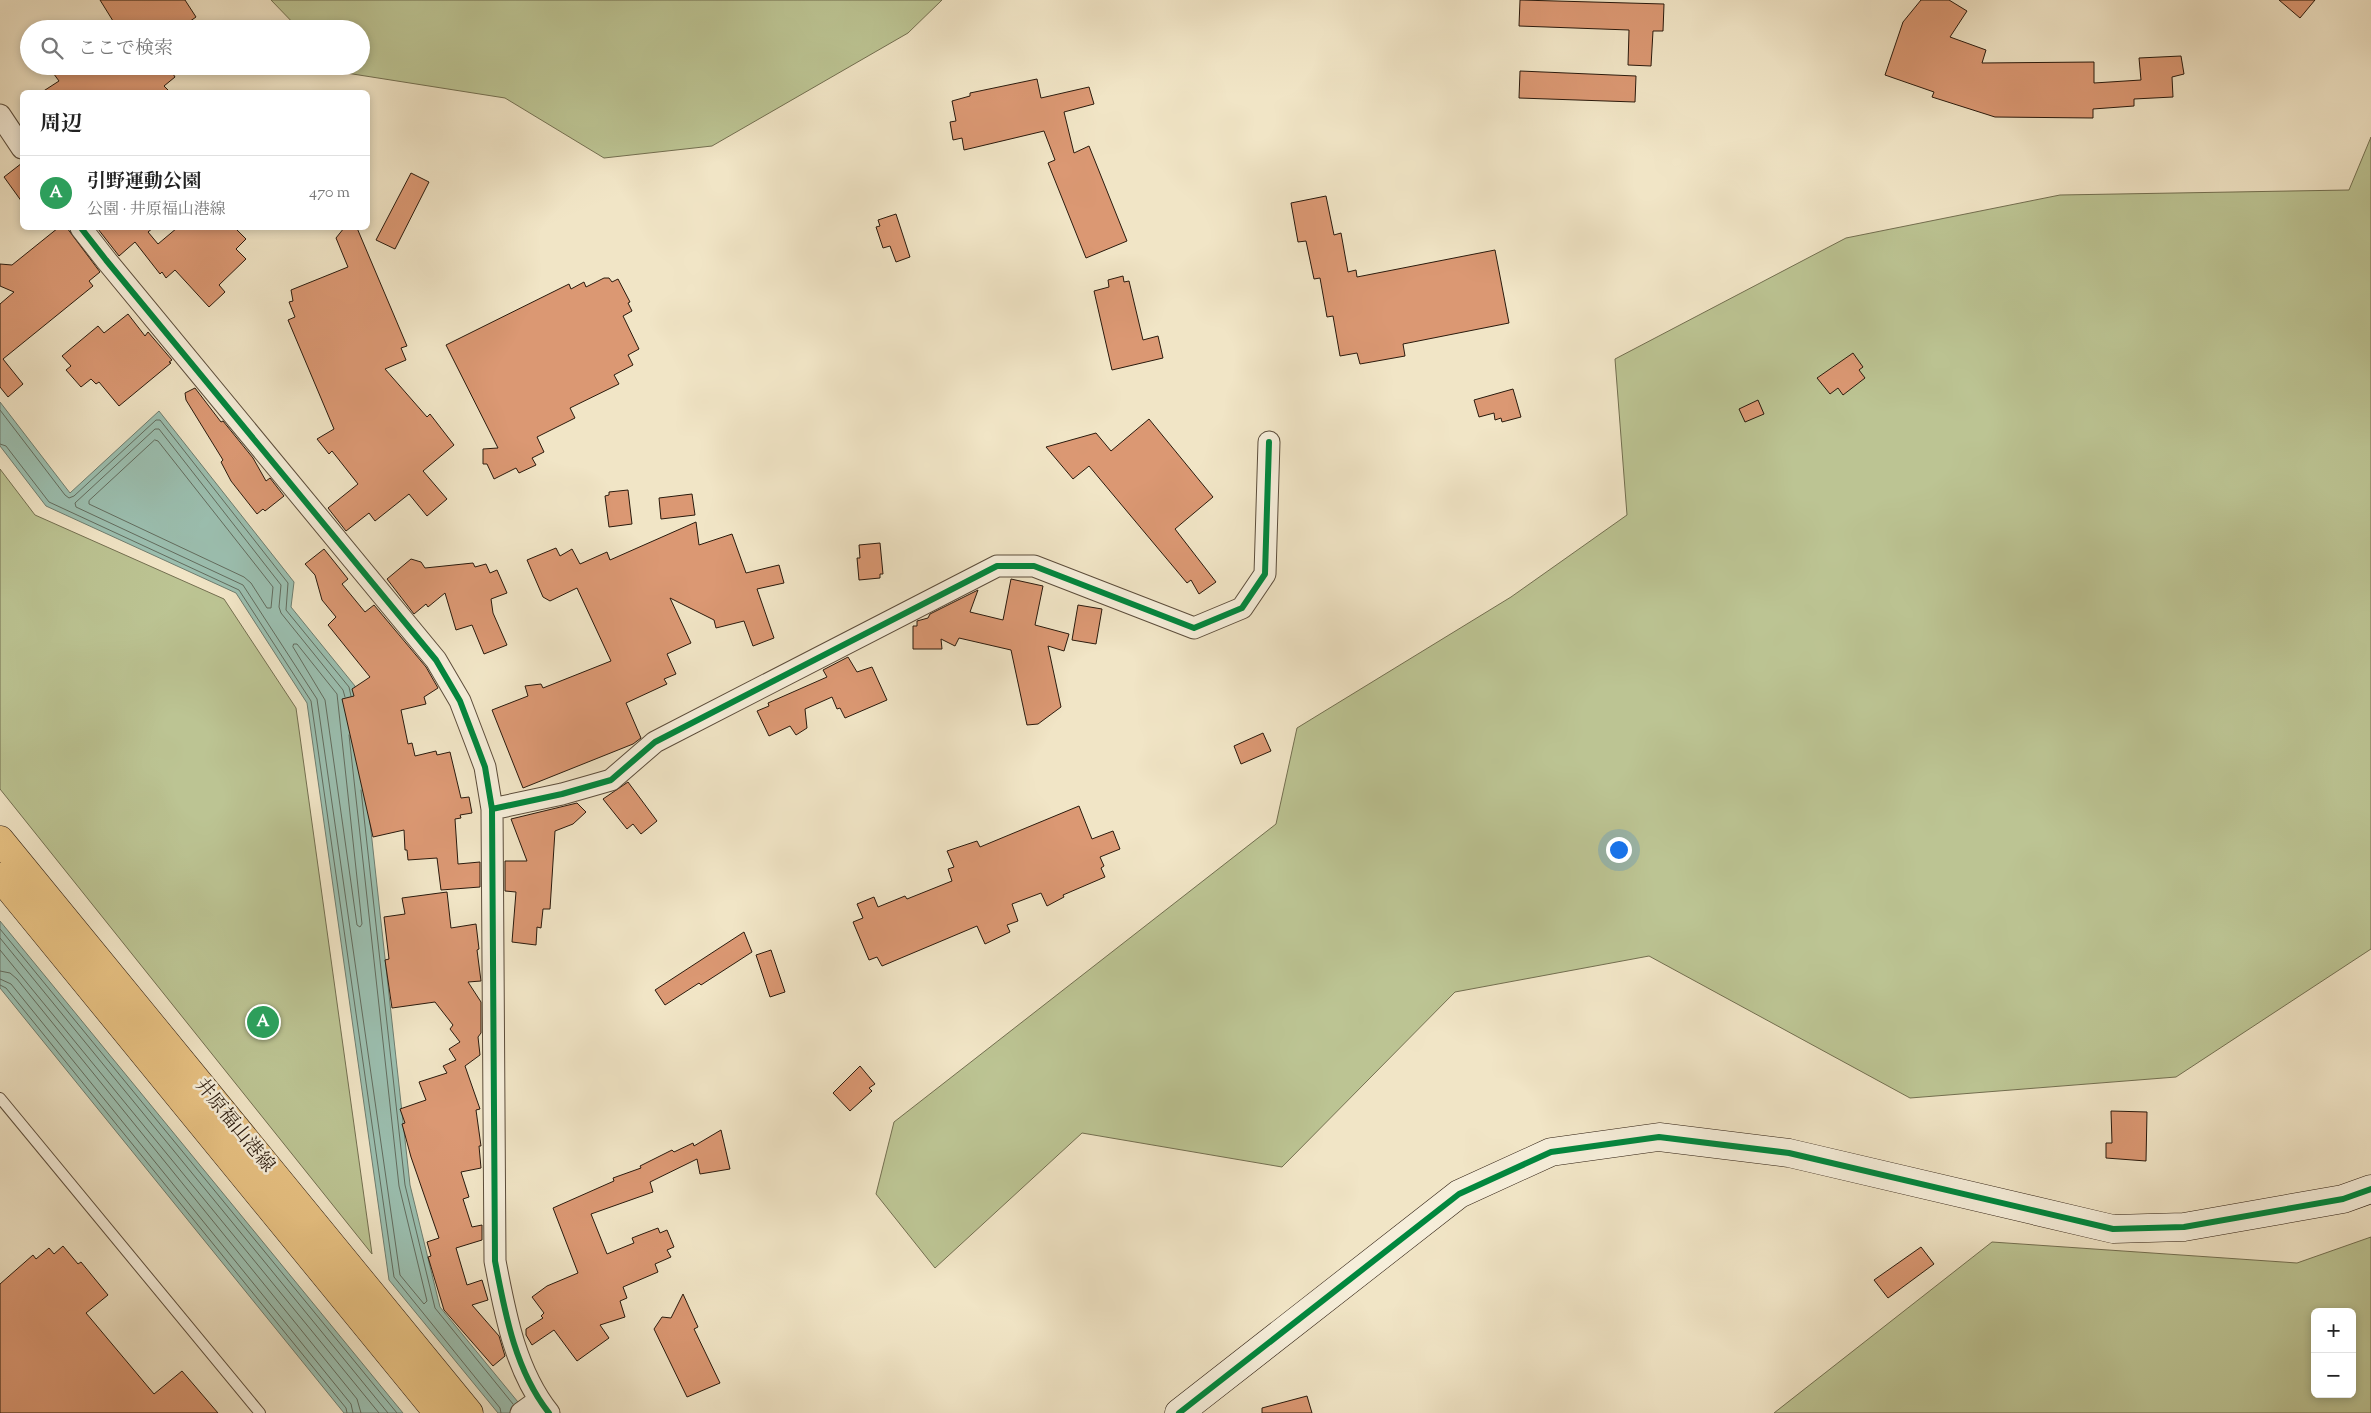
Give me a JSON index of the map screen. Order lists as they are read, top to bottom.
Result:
{
  "streets": {
    "main road": ["井原福山港線"]
  },
  "page": {
    "search": "ここで検索",
    "heading": "周辺",
    "list": [
      {
        "mark": "A",
        "name": "引野運動公園",
        "note": "公園 · 井原福山港線",
        "value": "470 m"
      }
    ],
    "pins": "A",
    "map_buttons": ["+", "−"]
  }
}
